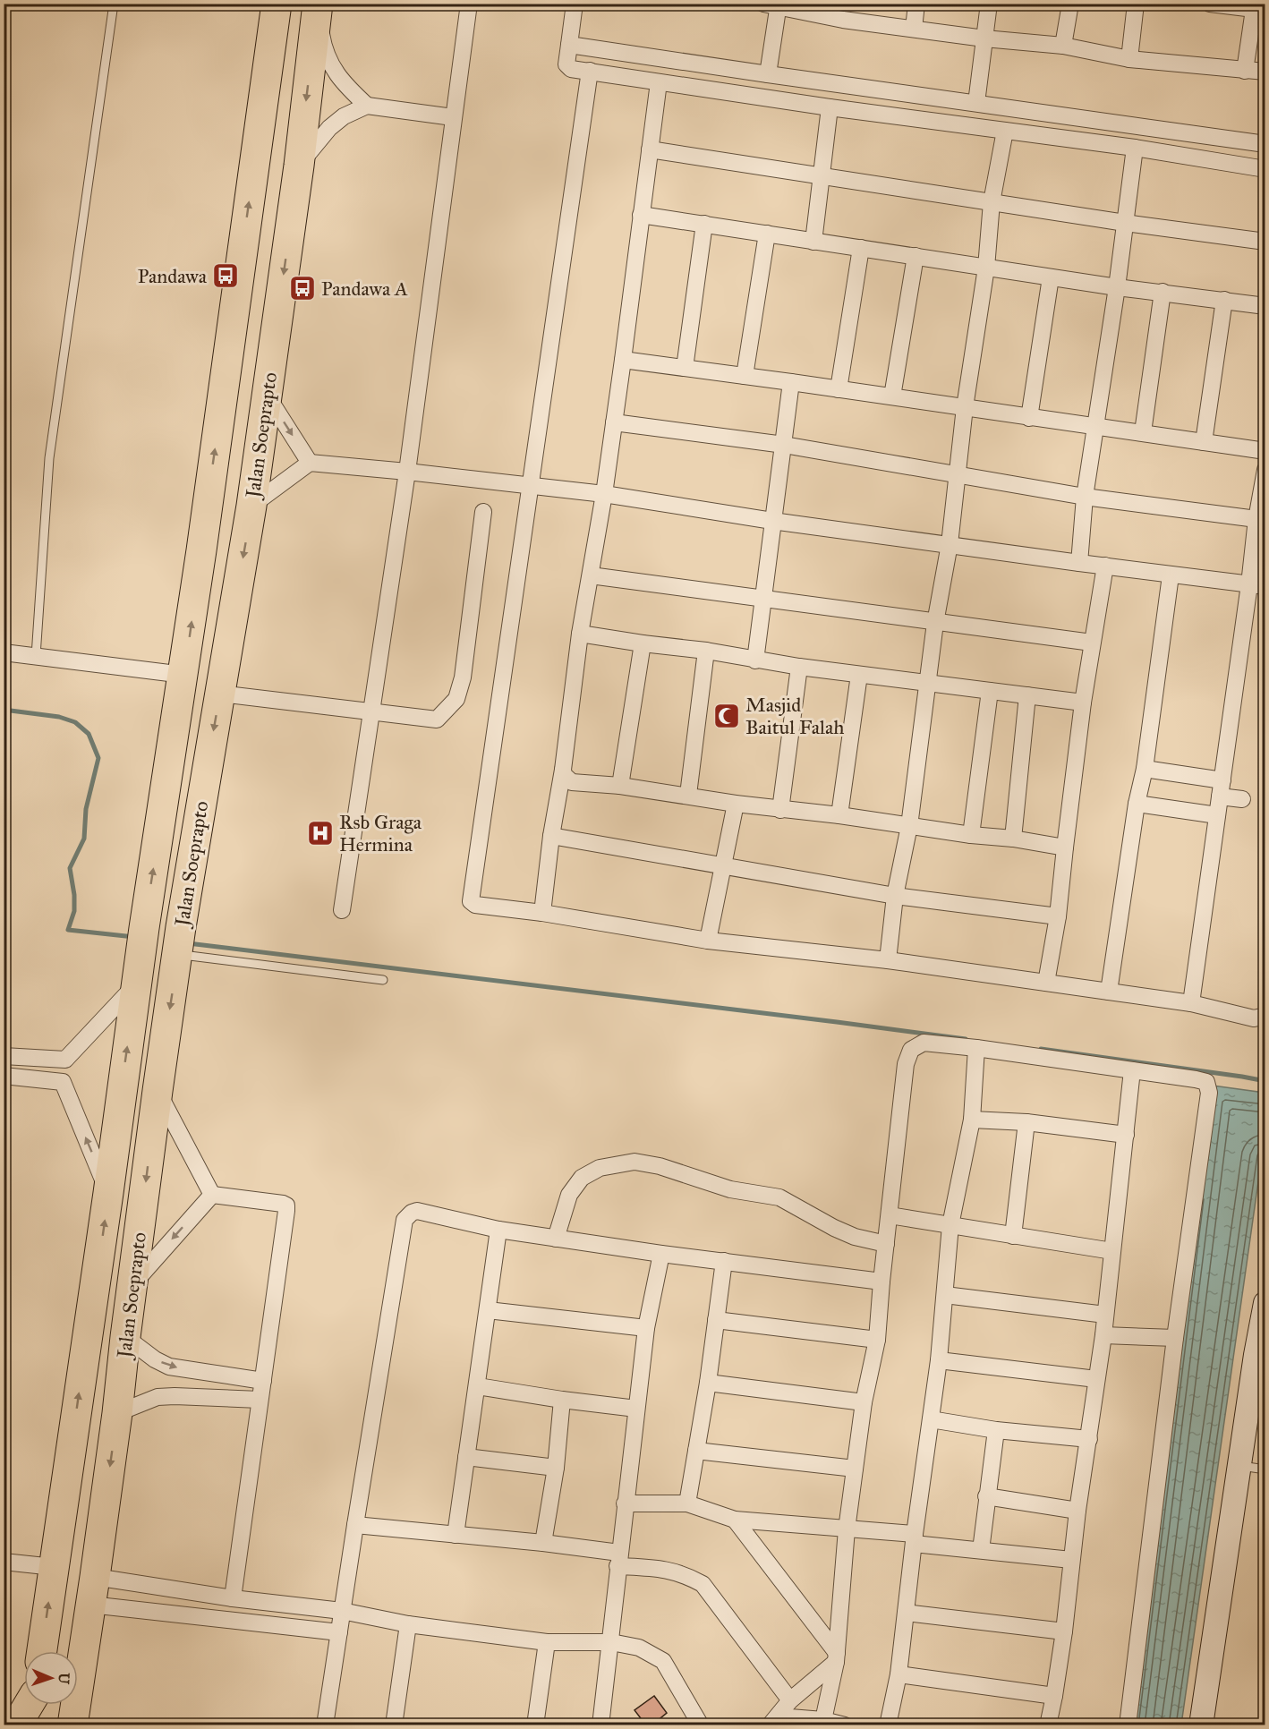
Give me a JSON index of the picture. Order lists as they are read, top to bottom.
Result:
{
  "streets": {
    "highway": ["Jalan Soeprapto"]
  },
  "places": {
    "bus stop": ["Pandawa", "Pandawa A"],
    "mosque": ["Masjid Baitul Falah"],
    "hospital": ["Rsb Graga Hermina"]
  },
  "north": "right"
}
